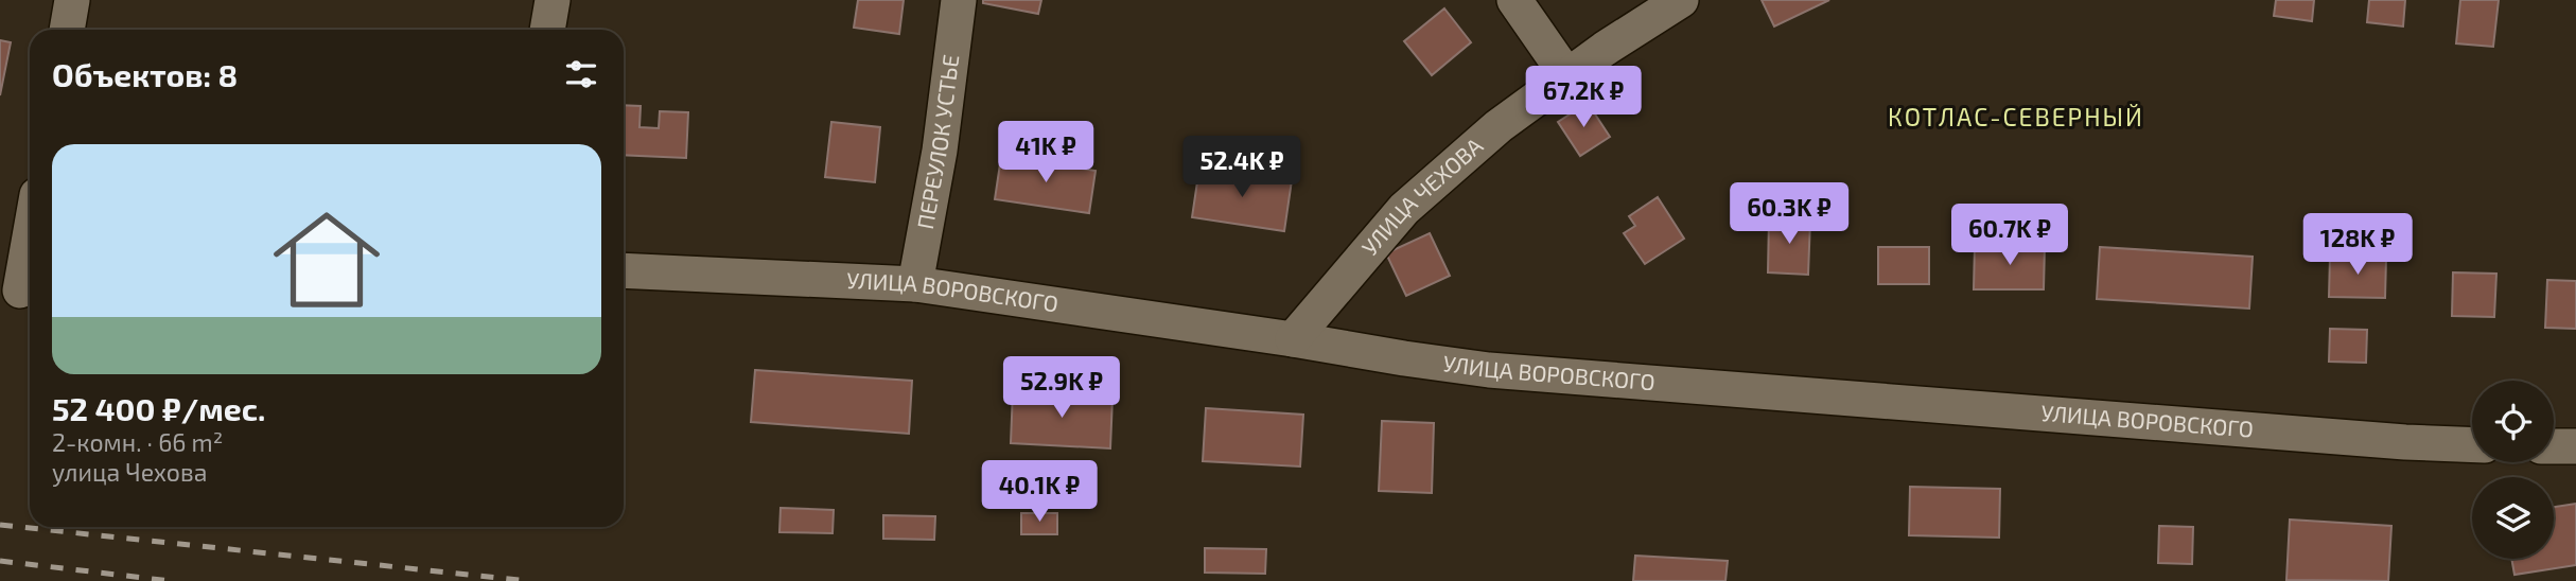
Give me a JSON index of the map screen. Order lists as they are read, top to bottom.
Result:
{
  "streets": {
    "street": ["ПЕРЕУЛОК УСТЬЕ", "УЛИЦА ЧЕХОВА", "УЛИЦА ВОРОВСКОГО"]
  },
  "crossings": [
    ["ПЕРЕУЛОК УСТЬЕ", "УЛИЦА ВОРОВСКОГО"],
    ["УЛИЦА ЧЕХОВА", "УЛИЦА ВОРОВСКОГО"]
  ],
  "districts": ["КОТЛАС-СЕВЕРНЫЙ"],
  "page": {
    "heading": "Объектов: 8",
    "price": [
      "67.2K ₽",
      "41K ₽",
      "52.4K ₽",
      "60.3K ₽",
      "60.7K ₽",
      "128K ₽",
      "52.9K ₽",
      "40.1K ₽"
    ],
    "list": [
      {
        "name": "52 400 ₽/мес.",
        "note": "2-комн. · 66 m² · улица Чехова"
      }
    ]
  }
}
